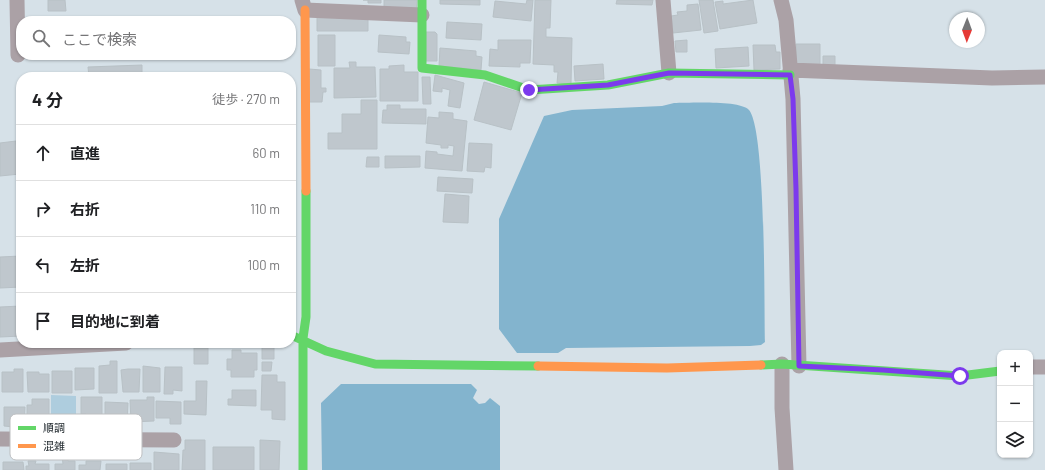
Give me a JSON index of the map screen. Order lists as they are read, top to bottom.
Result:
{
  "legend": ["順調", "混雑"],
  "north": "bottom",
  "page": {
    "search": "ここで検索",
    "heading": ["4 分", "徒歩 · 270 m"],
    "list": [
      ["直進", "60 m"],
      ["右折", "110 m"],
      ["左折", "100 m"],
      "目的地に到着"
    ],
    "map_buttons": ["+", "−"]
  }
}
